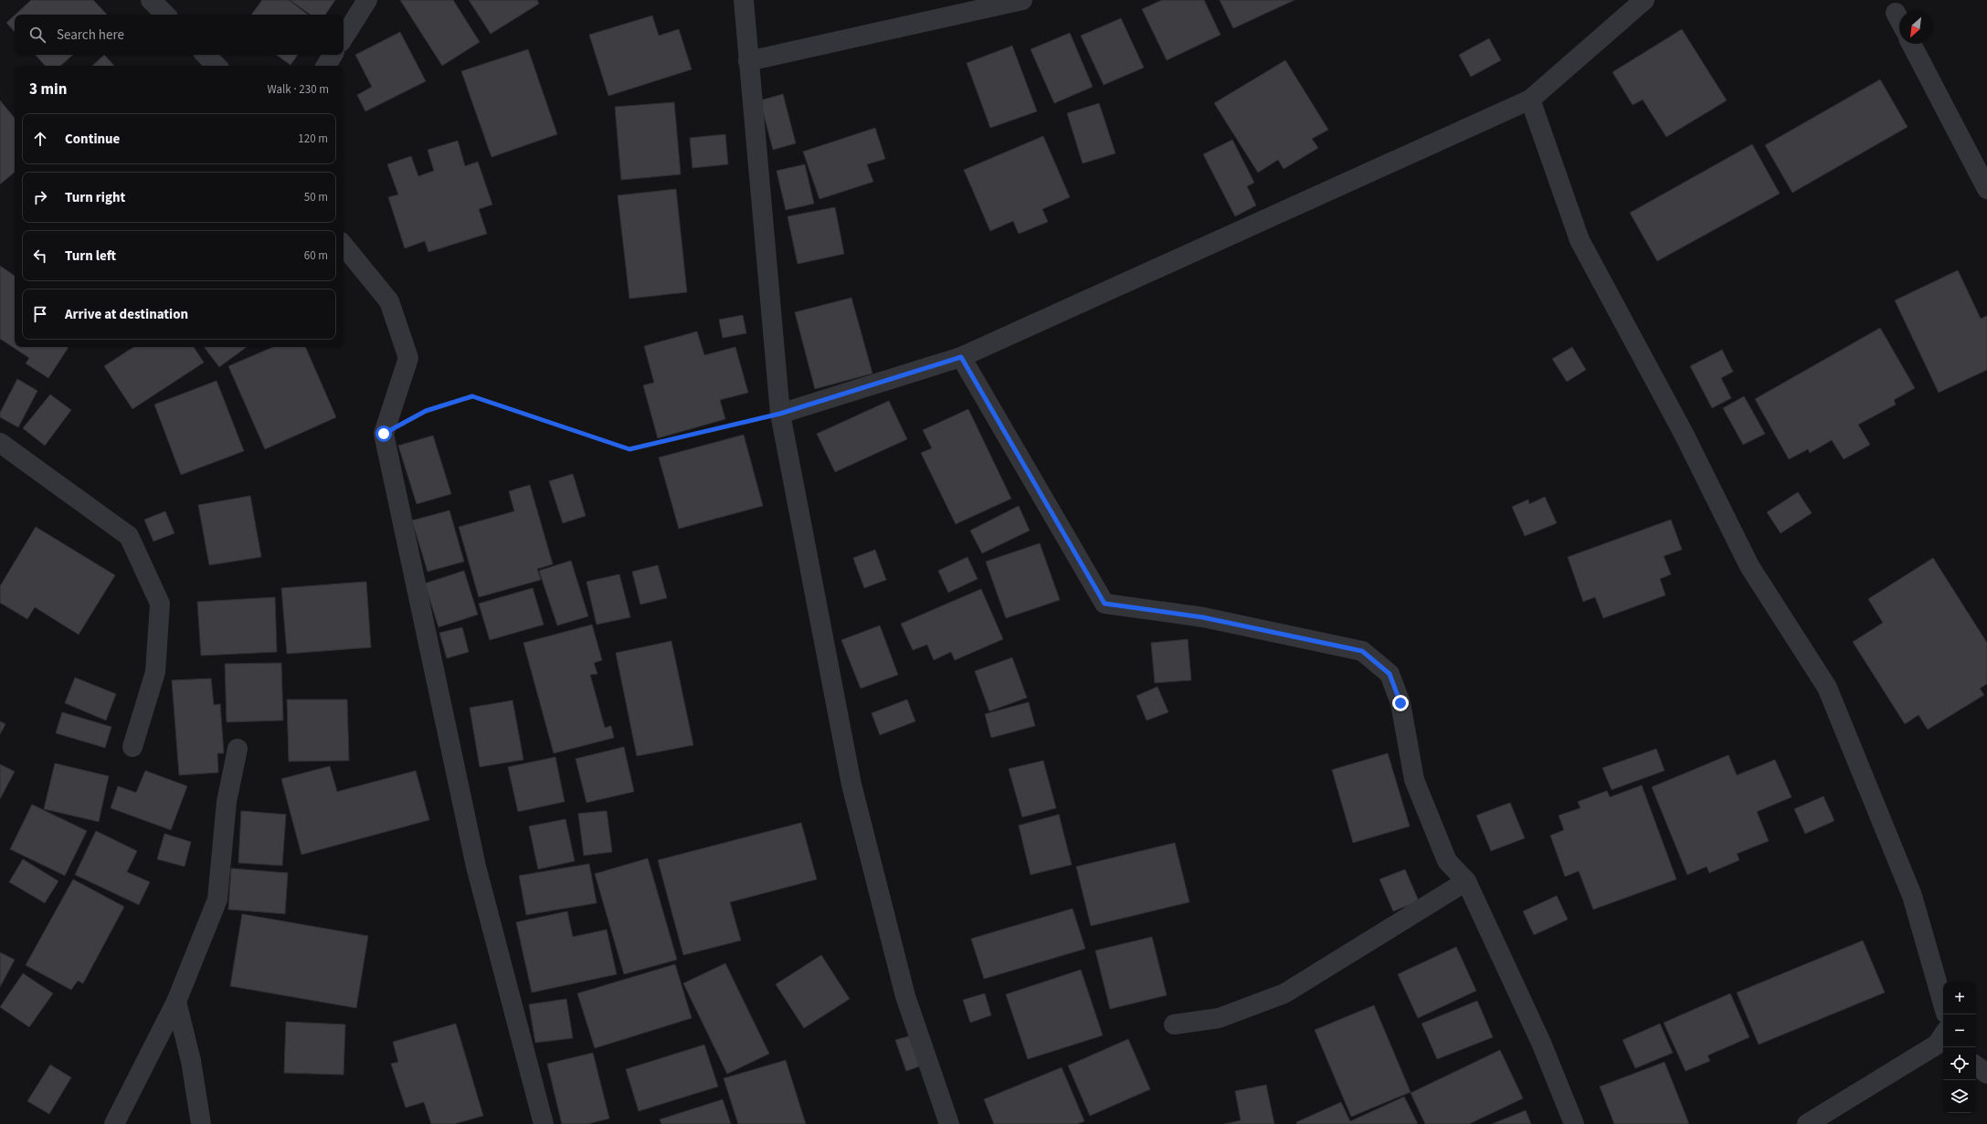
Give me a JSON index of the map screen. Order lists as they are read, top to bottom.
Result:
{
  "north": "bottom left",
  "page": {
    "search": "Search here",
    "heading": ["3 min", "Walk · 230 m"],
    "list": [
      ["Continue", "120 m"],
      ["Turn right", "50 m"],
      ["Turn left", "60 m"],
      "Arrive at destination"
    ],
    "map_buttons": ["+", "−"]
  }
}
